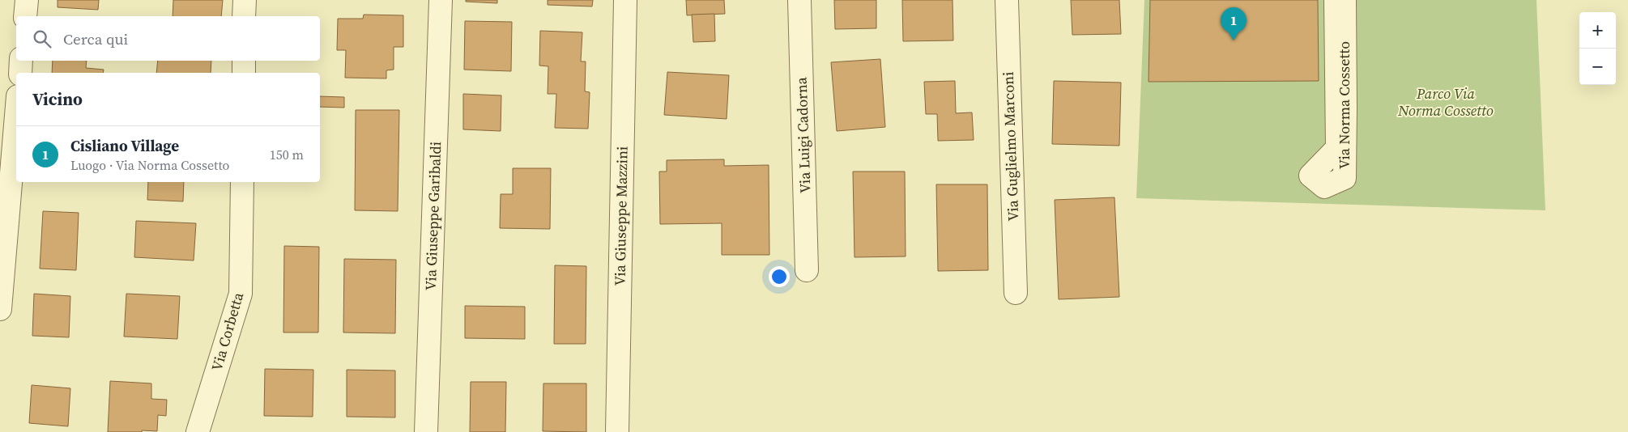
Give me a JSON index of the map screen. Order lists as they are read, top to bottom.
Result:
{
  "streets": {
    "street": [
      "Via Norma Cossetto",
      "Via Luigi Cadorna",
      "Via Guglielmo Marconi",
      "Via Giuseppe Garibaldi",
      "Via Giuseppe Mazzini",
      "Via Corbetta"
    ]
  },
  "parks": ["Parco Via Norma Cossetto"],
  "page": {
    "pins": "1",
    "map_buttons": ["+", "−"],
    "search": "Cerca qui",
    "heading": "Vicino",
    "list": [
      {
        "mark": "1",
        "name": "Cisliano Village",
        "note": "Luogo · Via Norma Cossetto",
        "value": "150 m"
      }
    ]
  }
}
